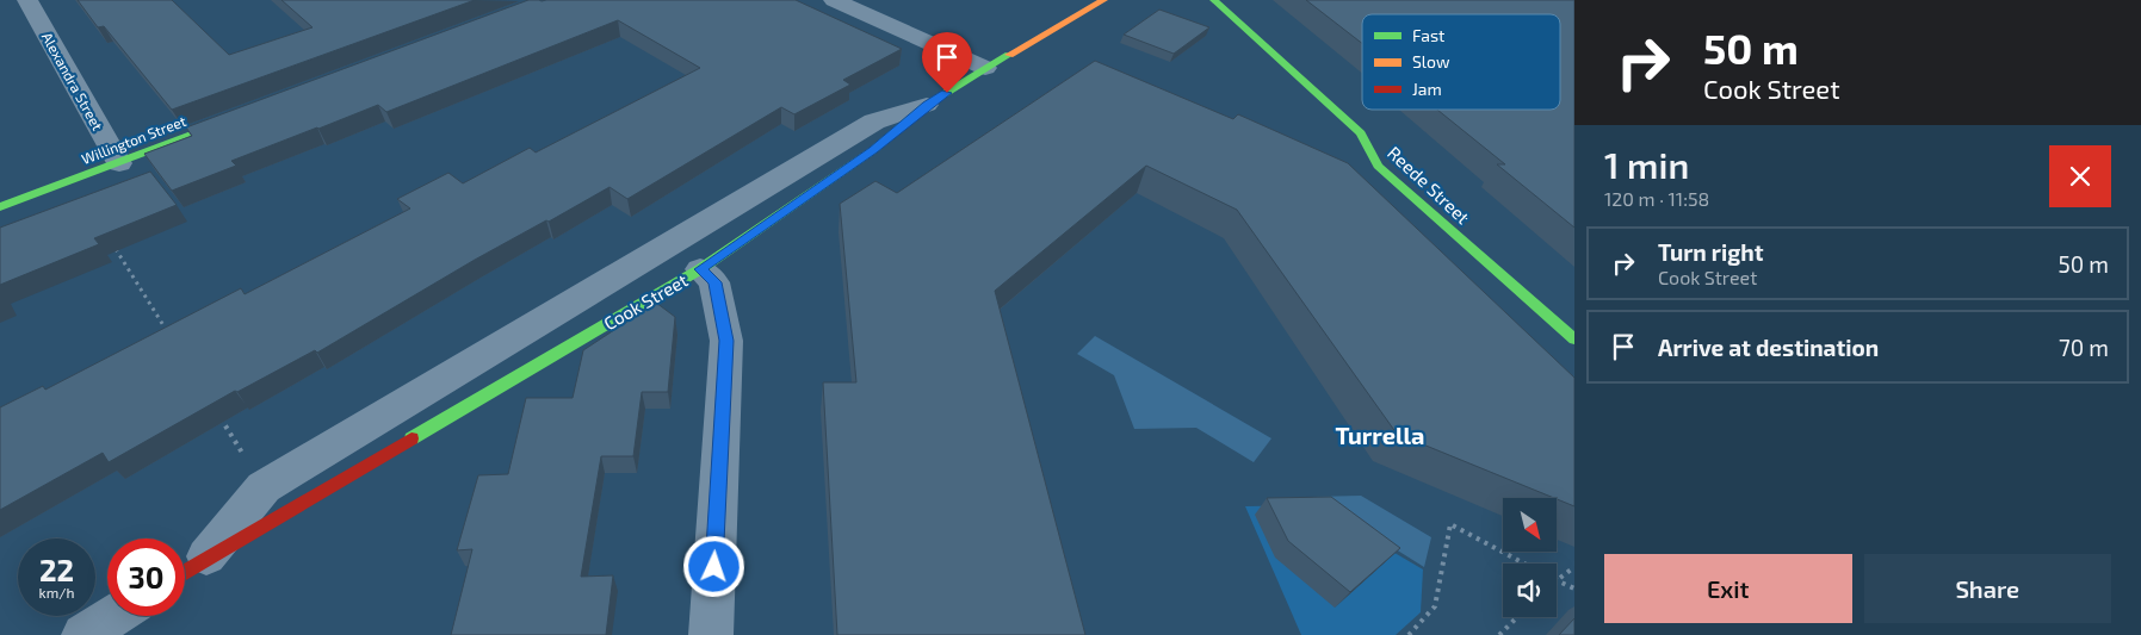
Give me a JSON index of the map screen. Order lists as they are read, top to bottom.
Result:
{
  "streets": {
    "street": [
      "Alexandra Street",
      "Willington Street",
      "Reede Street",
      "Cook Street"
    ]
  },
  "crossings": [
    ["Alexandra Street", "Willington Street"]
  ],
  "districts": ["Turrella"],
  "legend": ["Fast", "Slow", "Jam"],
  "north": "bottom right",
  "page": {
    "turn": ["50 m", "Cook Street"],
    "heading": ["1 min", "120 m · 11:58"],
    "list": [
      {
        "name": "Turn right",
        "note": "Cook Street",
        "value": "50 m"
      },
      {
        "name": "Arrive at destination",
        "value": "70 m"
      }
    ],
    "speed": "22 km/h",
    "limit": "30",
    "buttons": ["Exit", "Share"]
  }
}
